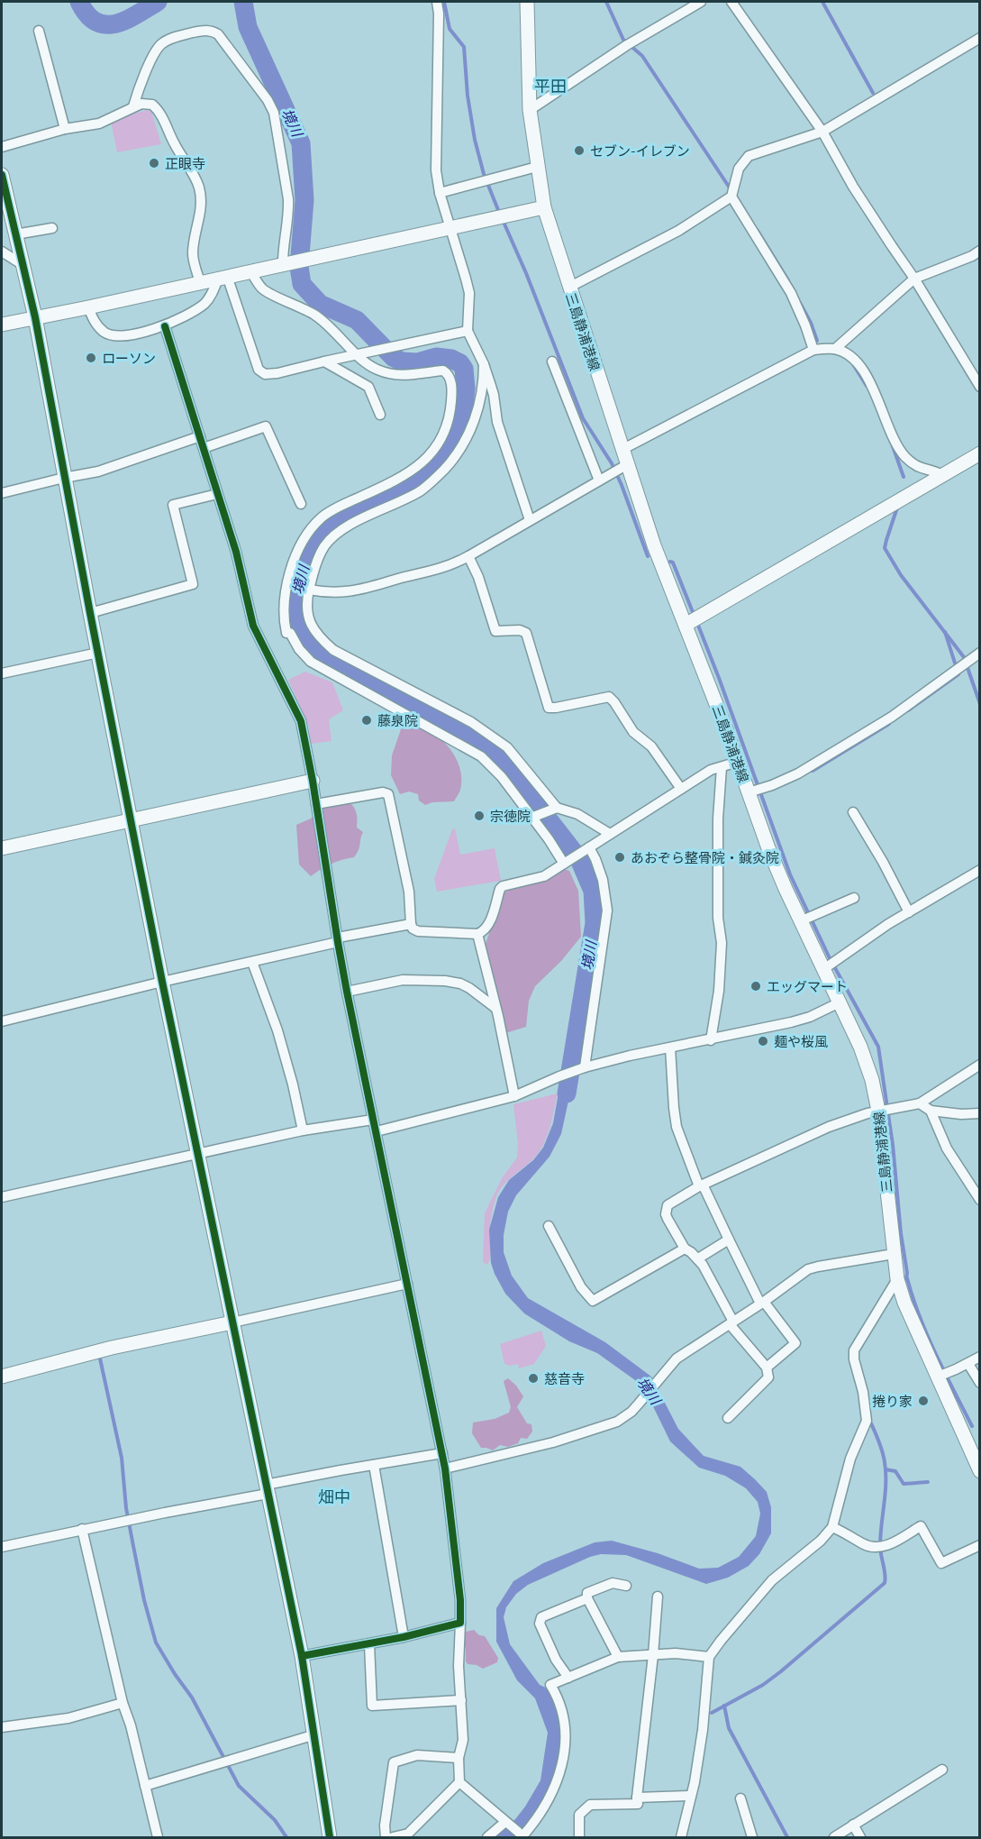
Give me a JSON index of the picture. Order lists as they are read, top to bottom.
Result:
{
  "streets": {
    "street": ["三島静浦港線"]
  },
  "districts": ["平田", "畑中"],
  "water": ["境川"],
  "places": [
    "セブン-イレブン",
    "正眼寺",
    "ローソン",
    "藤泉院",
    "宗徳院",
    "あおぞら整骨院・鍼灸院",
    "エッグマート",
    "麺や桜風",
    "慈音寺",
    "捲り家"
  ]
}
